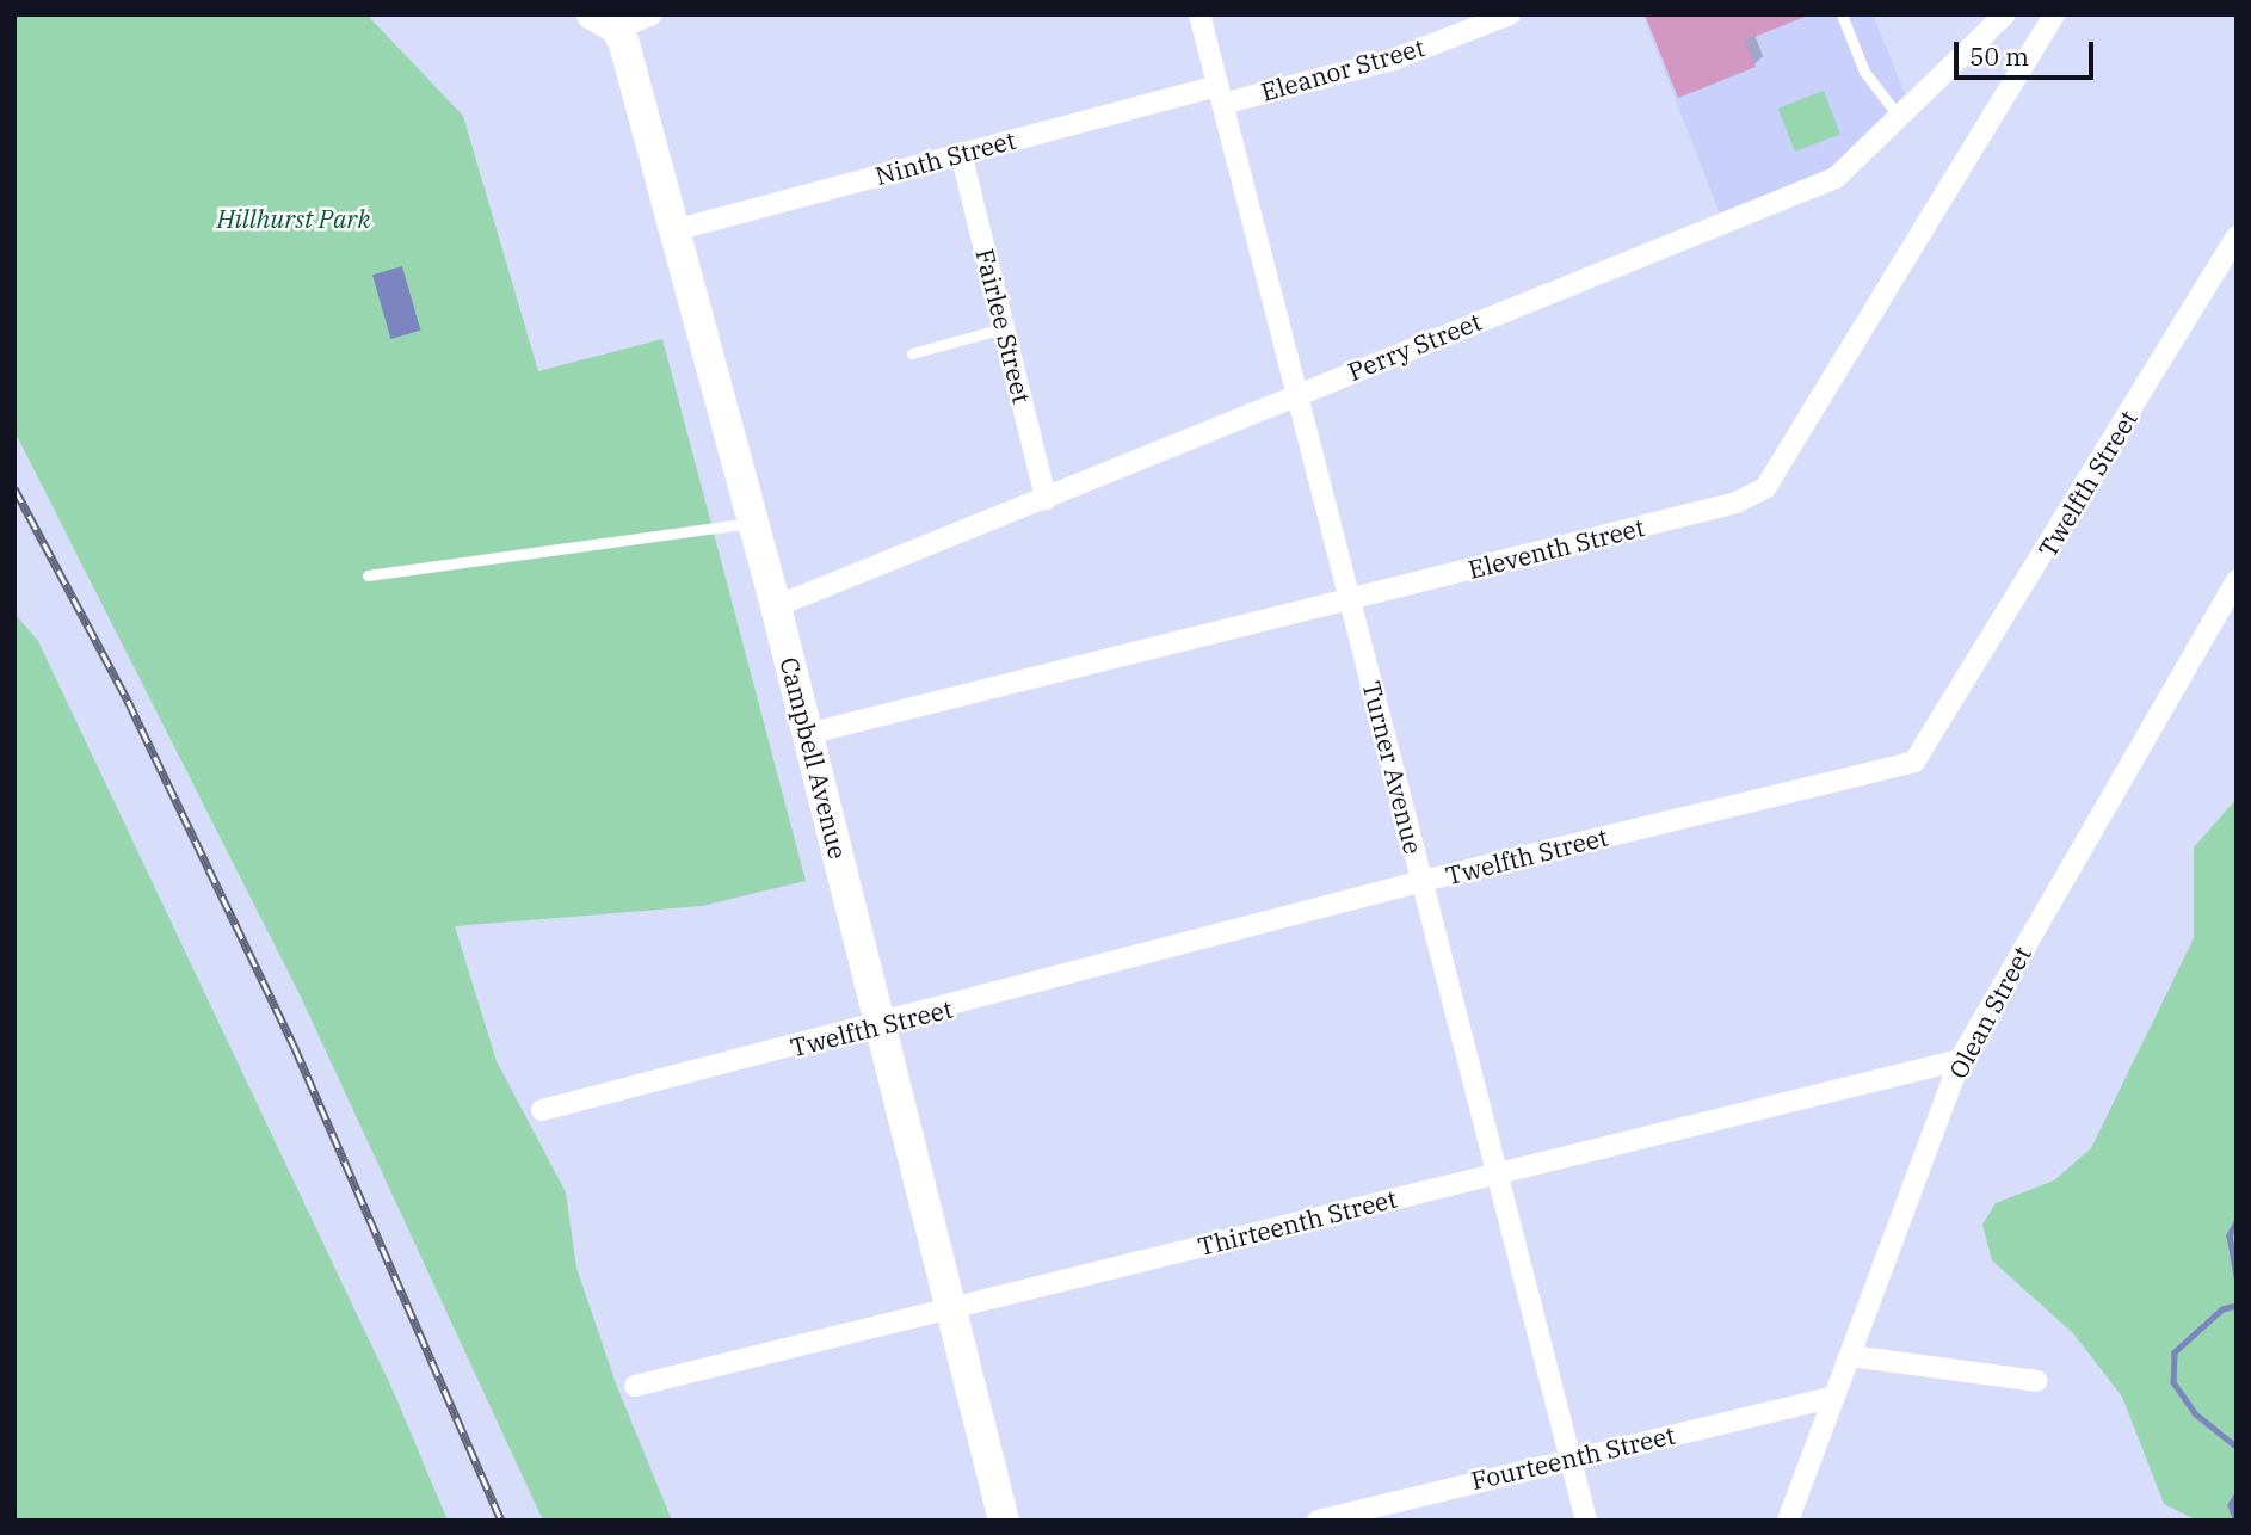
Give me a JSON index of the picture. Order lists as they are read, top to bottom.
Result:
{
  "streets": {
    "street": [
      "Eleanor Street",
      "Ninth Street",
      "Fairlee Street",
      "Perry Street",
      "Twelfth Street",
      "Eleventh Street",
      "Campbell Avenue",
      "Turner Avenue",
      "Olean Street",
      "Thirteenth Street",
      "Fourteenth Street"
    ]
  },
  "crossings": [
    ["Eleanor Street", "Ninth Street"],
    ["Eleanor Street", "Turner Avenue"],
    ["Ninth Street", "Fairlee Street"],
    ["Ninth Street", "Campbell Avenue"],
    ["Ninth Street", "Turner Avenue"],
    ["Fairlee Street", "Perry Street"],
    ["Perry Street", "Campbell Avenue"],
    ["Perry Street", "Turner Avenue"],
    ["Twelfth Street", "Campbell Avenue"],
    ["Twelfth Street", "Turner Avenue"],
    ["Eleventh Street", "Campbell Avenue"],
    ["Eleventh Street", "Turner Avenue"],
    ["Campbell Avenue", "Thirteenth Street"],
    ["Turner Avenue", "Thirteenth Street"],
    ["Turner Avenue", "Fourteenth Street"],
    ["Olean Street", "Thirteenth Street"],
    ["Olean Street", "Fourteenth Street"]
  ],
  "parks": ["Hillhurst Park"],
  "scale_bar": "50 m"
}
